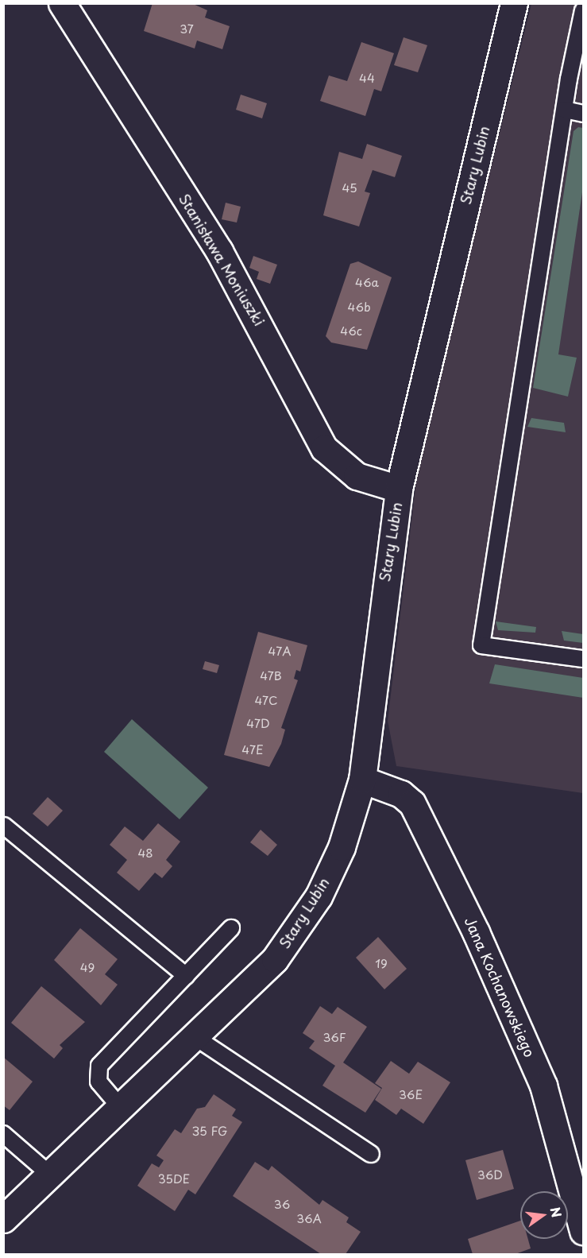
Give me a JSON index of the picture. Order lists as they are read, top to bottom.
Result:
{
  "streets": {
    "street": ["Stary Lubin", "Stanisława Moniuszki", "Jana Kochanowskiego"]
  },
  "crossings": [
    ["Stary Lubin", "Stanisława Moniuszki"],
    ["Stary Lubin", "Jana Kochanowskiego"]
  ],
  "house_numbers": [
    "37",
    "44",
    "45",
    "46a",
    "46b",
    "46c",
    "47A",
    "47B",
    "47C",
    "47D",
    "47E",
    "48",
    "19",
    "49",
    "36F",
    "36E",
    "35 FG",
    "36D",
    "35DE",
    "36",
    "36A"
  ],
  "north": "right"
}
